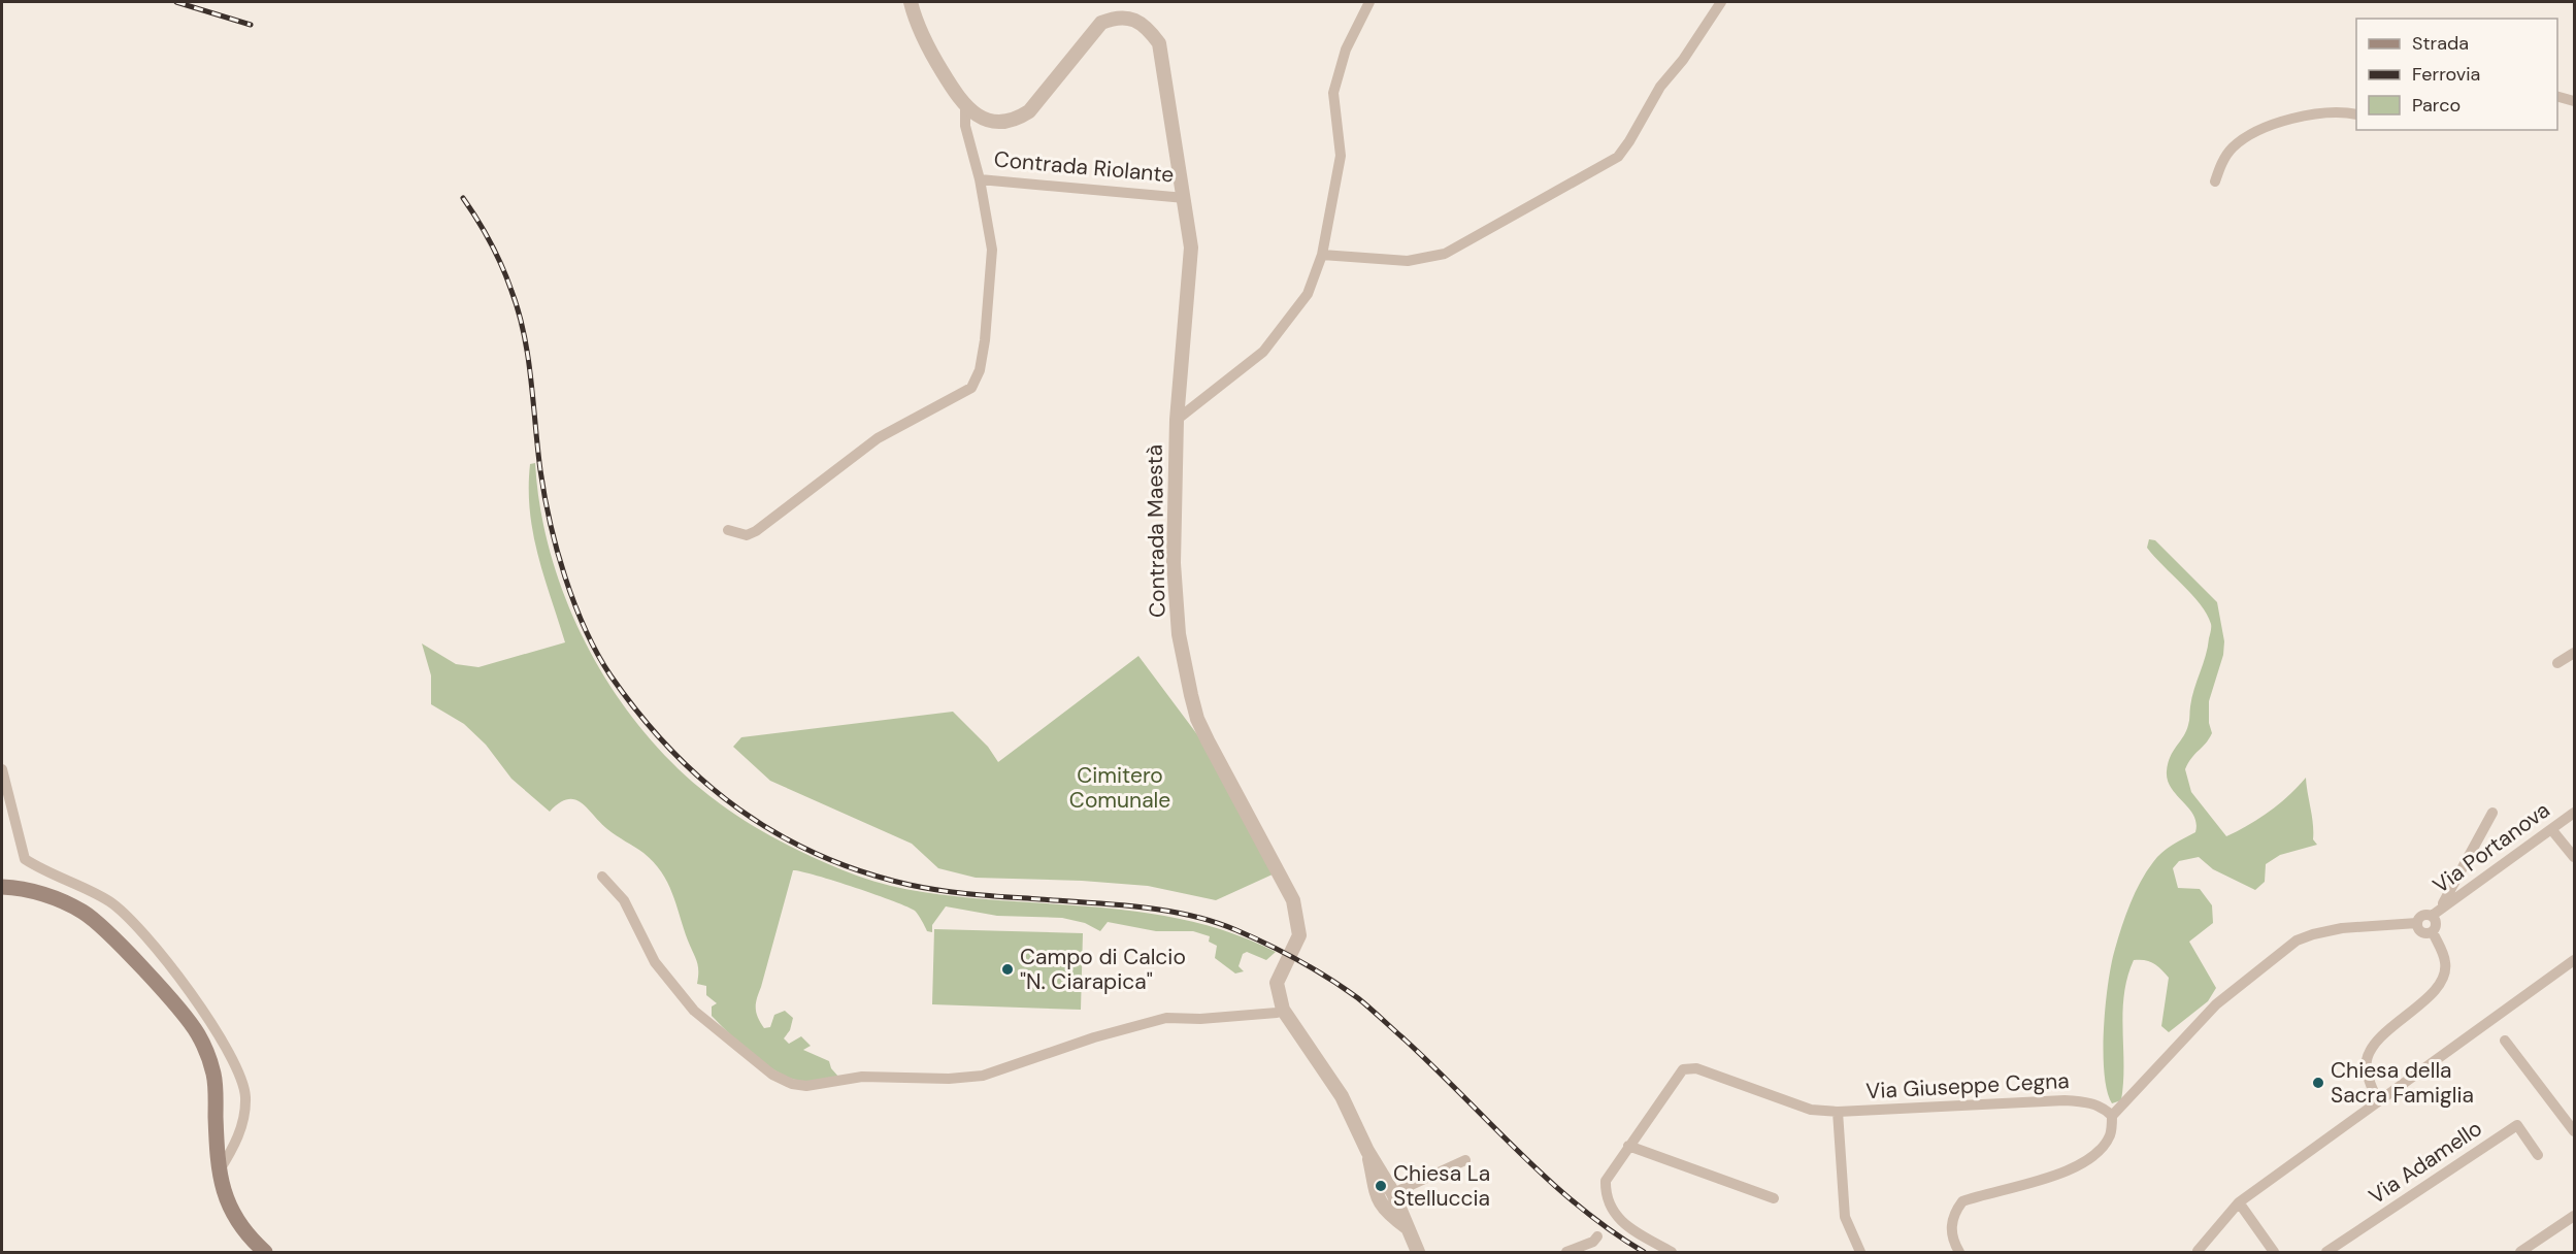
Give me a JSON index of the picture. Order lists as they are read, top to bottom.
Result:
{
  "streets": {
    "street": [
      "Contrada Riolante",
      "Contrada Maestà",
      "Via Portanova",
      "Via Giuseppe Cegna",
      "Via Adamello"
    ]
  },
  "crossings": [
    ["Contrada Riolante", "Contrada Maestà"]
  ],
  "parks": ["Cimitero Comunale"],
  "places": ["Campo di Calcio \"N. Ciarapica\"", "Chiesa della Sacra Famiglia", "Chiesa La Stelluccia"],
  "legend": ["Strada", "Ferrovia", "Parco"]
}
